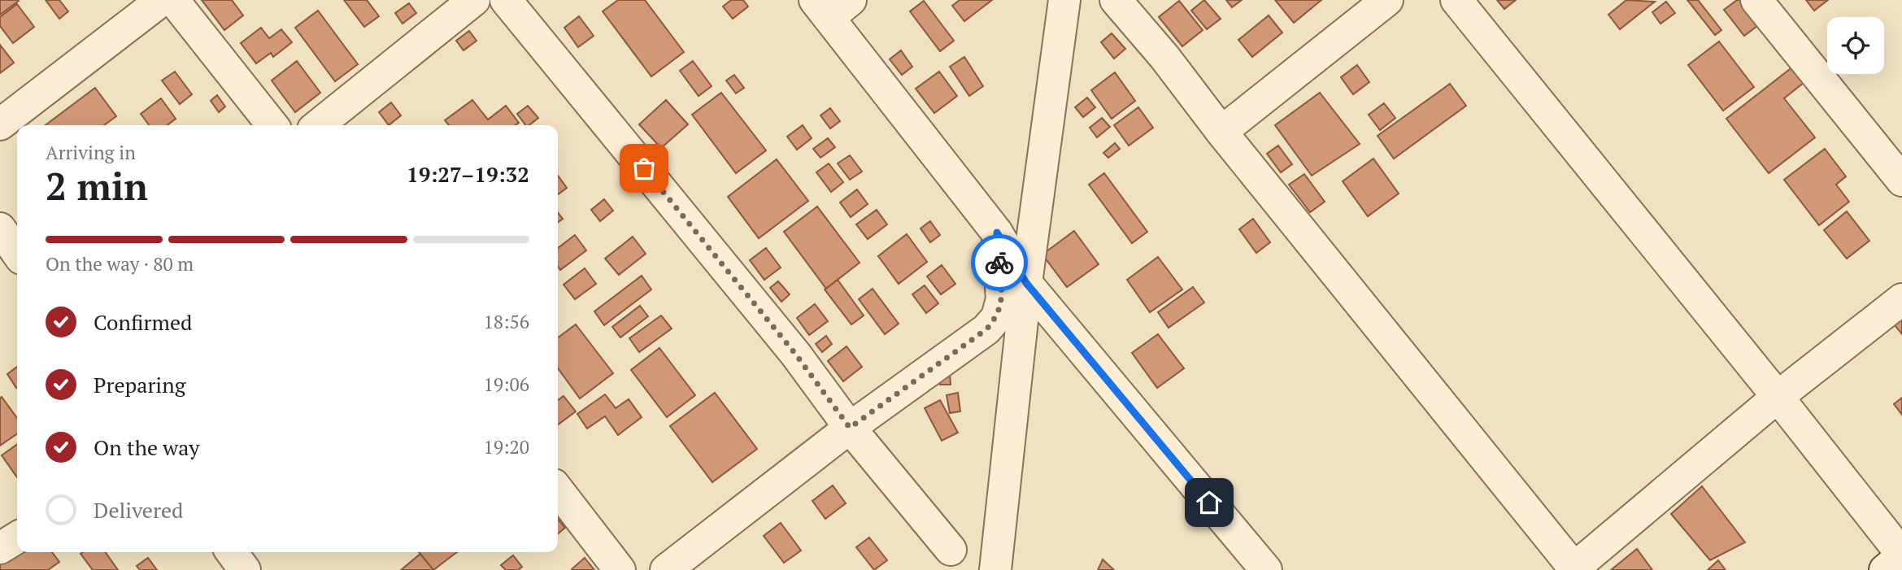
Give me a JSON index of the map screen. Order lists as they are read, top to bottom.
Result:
{
  "page": {
    "heading": ["2 min", "Arriving in", "19:27–19:32"],
    "bar": "On the way · 80 m",
    "list": [
      ["Confirmed", "18:56"],
      ["Preparing", "19:06"],
      ["On the way", "19:20"],
      "Delivered"
    ]
  }
}
